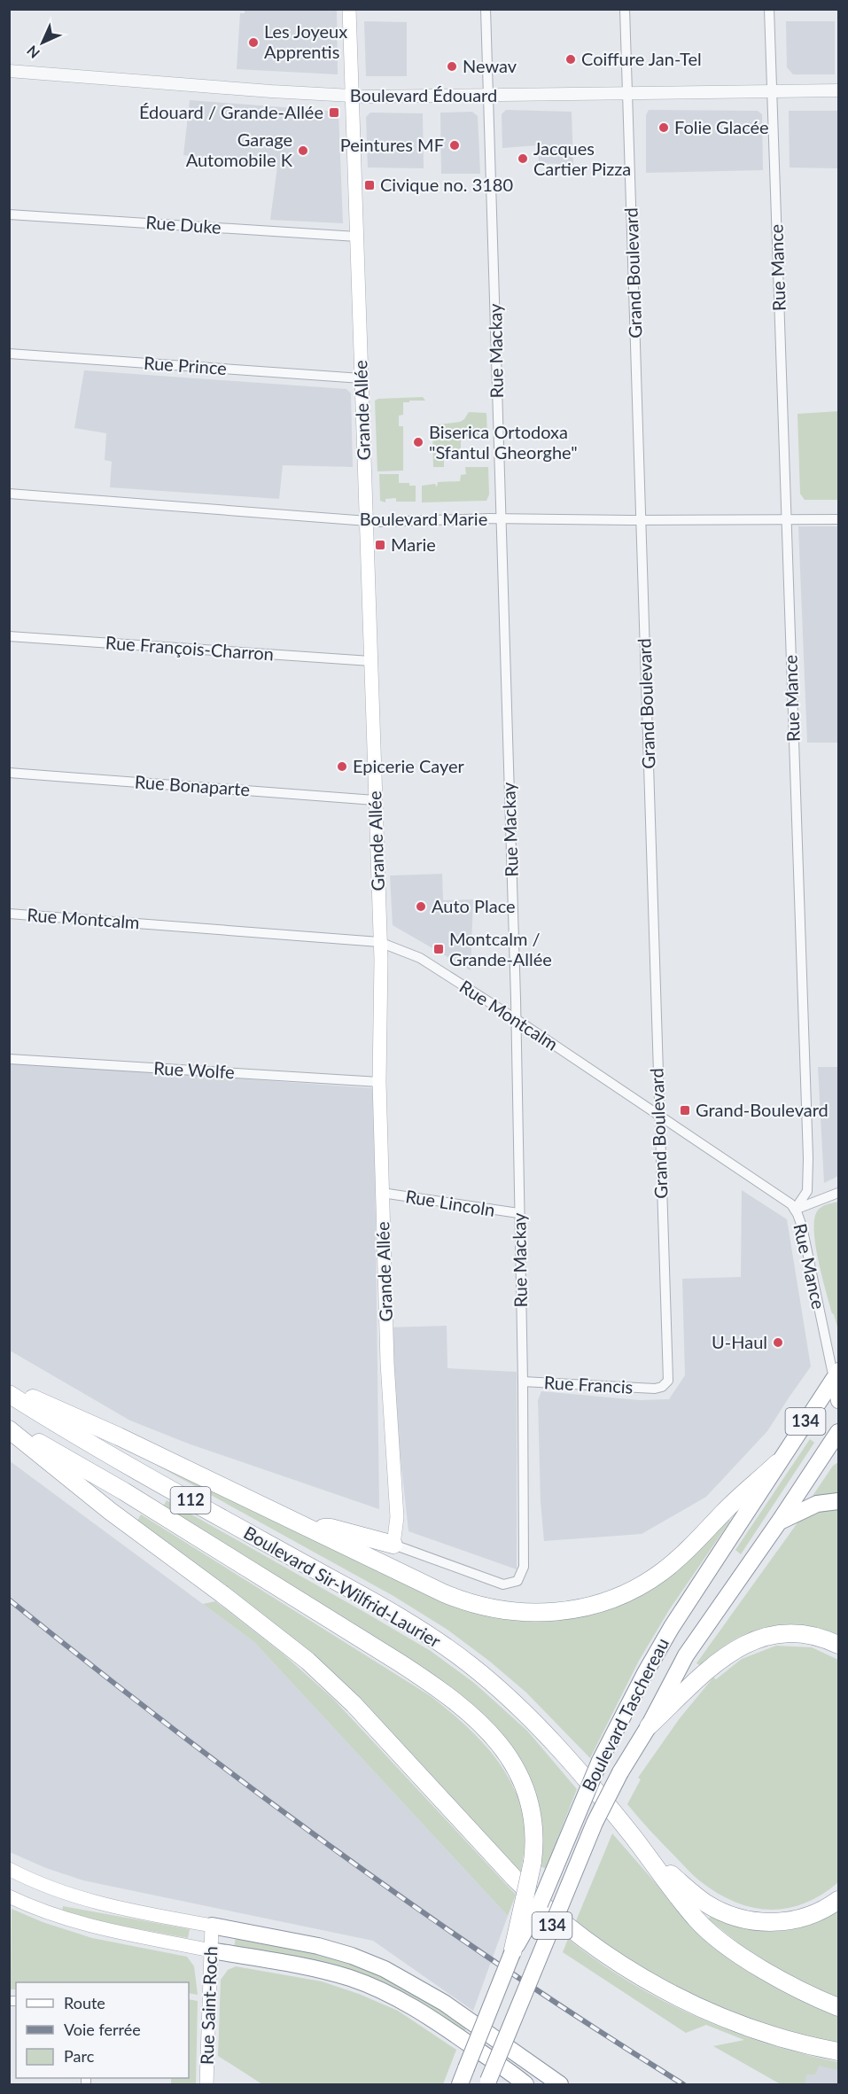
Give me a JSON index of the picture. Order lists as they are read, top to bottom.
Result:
{
  "streets": {
    "highway": [
      "134",
      "112",
      "Boulevard Sir-Wilfrid-Laurier",
      "Boulevard Taschereau"
    ],
    "main road": ["Grande Allée", "Rue Saint-Roch"],
    "street": [
      "Boulevard Édouard",
      "Rue Duke",
      "Rue Mance",
      "Grand Boulevard",
      "Rue Mackay",
      "Rue Prince",
      "Boulevard Marie",
      "Rue François-Charron",
      "Rue Bonaparte",
      "Rue Montcalm",
      "Rue Wolfe",
      "Rue Lincoln",
      "Rue Francis"
    ]
  },
  "crossings": [
    ["Boulevard Édouard", "Rue Mance"],
    ["Boulevard Édouard", "Grand Boulevard"],
    ["Boulevard Édouard", "Rue Mackay"],
    ["Boulevard Édouard", "Grande Allée"],
    ["Rue Duke", "Grande Allée"],
    ["Rue Mance", "Boulevard Marie"],
    ["Rue Mance", "Rue Montcalm"],
    ["Rue Mance", "Boulevard Taschereau"],
    ["Grand Boulevard", "Boulevard Marie"],
    ["Grand Boulevard", "Rue Montcalm"],
    ["Grand Boulevard", "Rue Francis"],
    ["Rue Mackay", "Grande Allée"],
    ["Rue Mackay", "Boulevard Marie"],
    ["Rue Mackay", "Rue Montcalm"],
    ["Rue Mackay", "Rue Lincoln"],
    ["Rue Mackay", "Rue Francis"],
    ["Rue Prince", "Grande Allée"],
    ["Grande Allée", "Boulevard Marie"],
    ["Grande Allée", "Rue François-Charron"],
    ["Grande Allée", "Rue Bonaparte"],
    ["Grande Allée", "Rue Montcalm"],
    ["Grande Allée", "Rue Wolfe"],
    ["Grande Allée", "Rue Lincoln"]
  ],
  "places": {
    "other": [
      "Les Joyeux Apprentis",
      "Coiffure Jan-Tel",
      "Newav",
      "Folie Glacée",
      "Peintures MF",
      "Garage Automobile K",
      "Jacques Cartier Pizza",
      "Biserica Ortodoxa \"Sfantul Gheorghe\"",
      "Epicerie Cayer",
      "Auto Place",
      "U-Haul"
    ],
    "transit": [
      "Édouard / Grande-Allée",
      "Civique no. 3180",
      "Marie",
      "Montcalm / Grande-Allée",
      "Grand-Boulevard"
    ]
  },
  "legend": ["Route", "Voie ferrée", "Parc"],
  "north": "bottom left"
}
